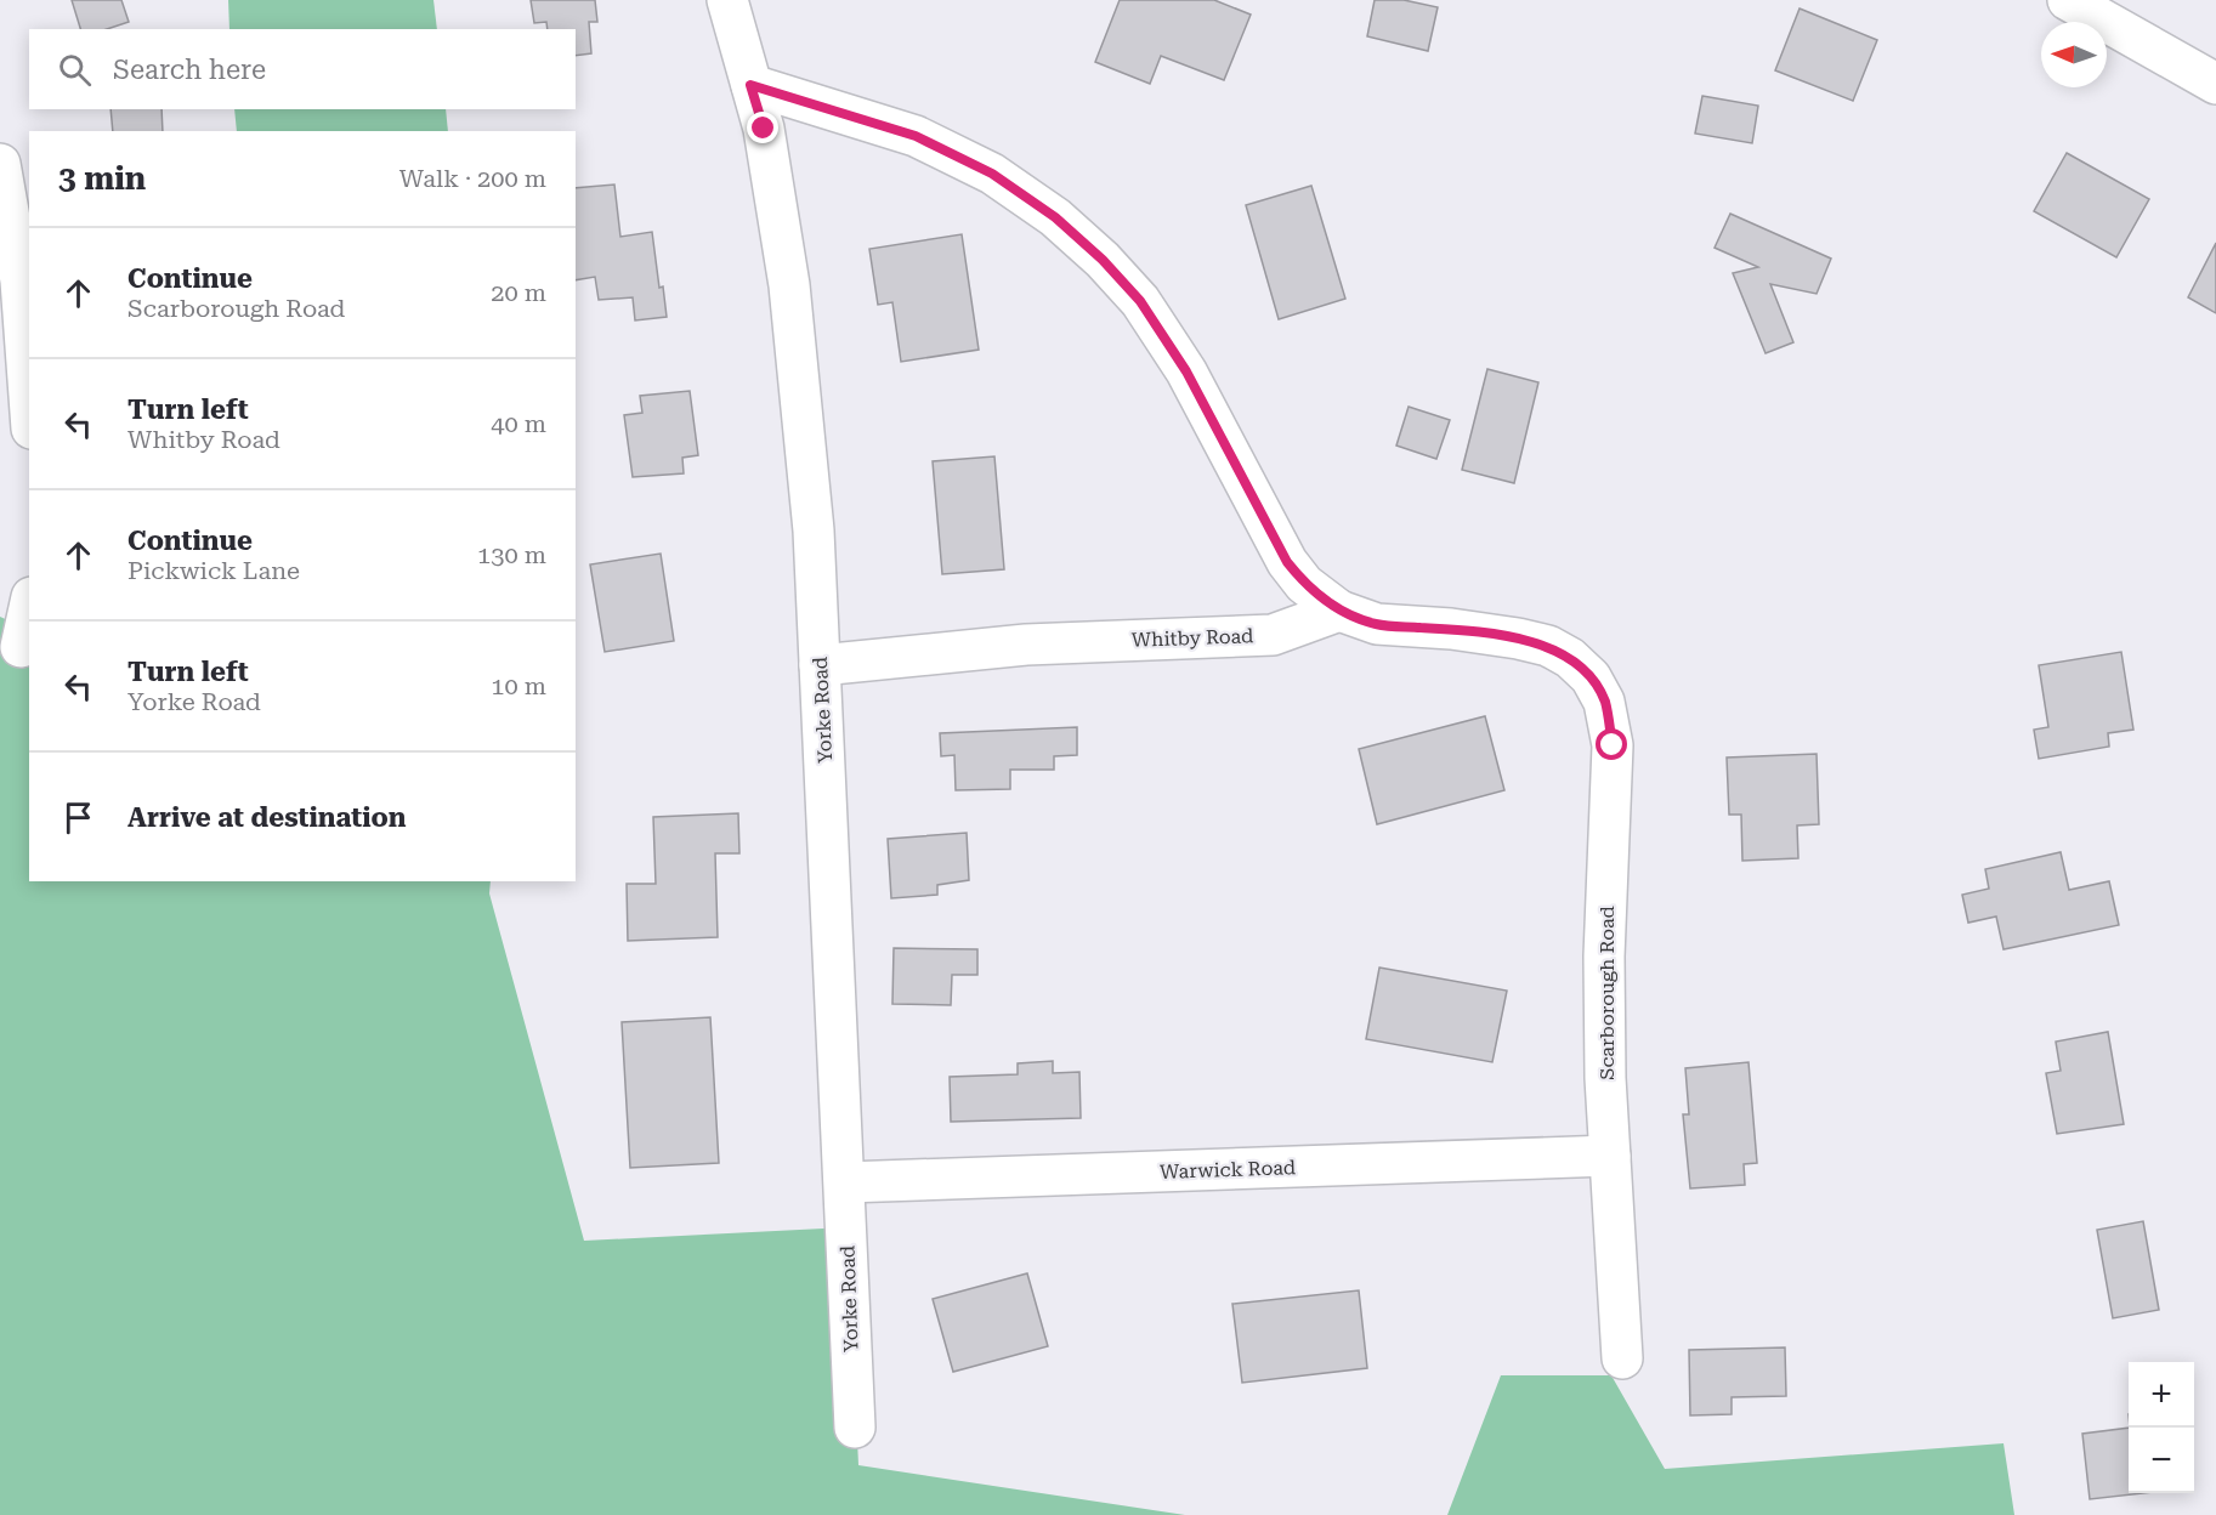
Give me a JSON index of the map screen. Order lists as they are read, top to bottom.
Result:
{
  "streets": {
    "street": [
      "Whitby Road",
      "Yorke Road",
      "Scarborough Road",
      "Warwick Road"
    ]
  },
  "crossings": [
    ["Whitby Road", "Yorke Road"],
    ["Whitby Road", "Scarborough Road"],
    ["Yorke Road", "Warwick Road"],
    ["Scarborough Road", "Warwick Road"]
  ],
  "north": "left",
  "page": {
    "search": "Search here",
    "heading": ["3 min", "Walk · 200 m"],
    "list": [
      ["Continue", "Scarborough Road", "20 m"],
      ["Turn left", "Whitby Road", "40 m"],
      ["Continue", "Pickwick Lane", "130 m"],
      ["Turn left", "Yorke Road", "10 m"],
      "Arrive at destination"
    ],
    "map_buttons": ["+", "−"]
  }
}
